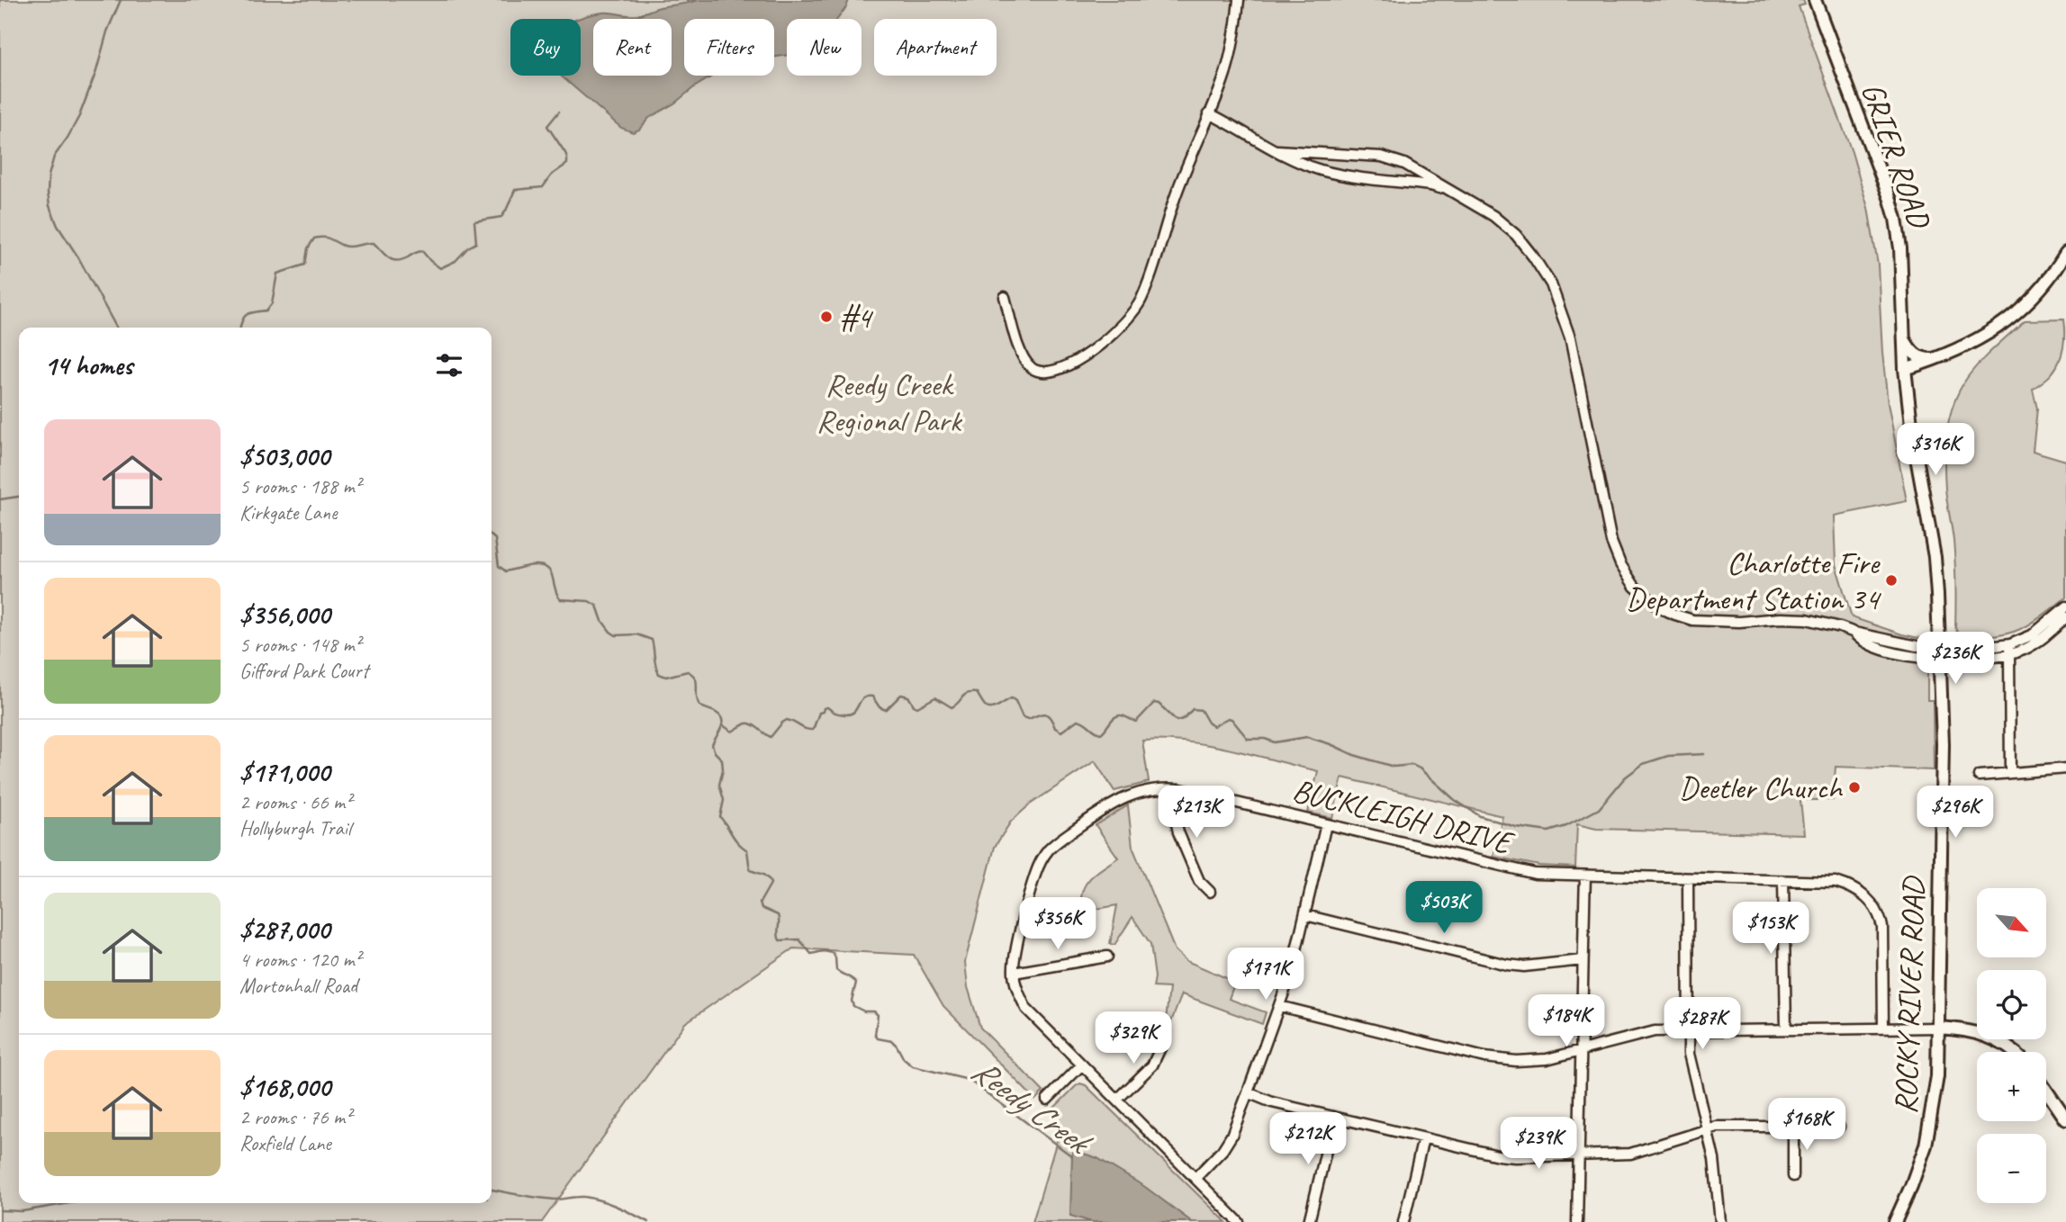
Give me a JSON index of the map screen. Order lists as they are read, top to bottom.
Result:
{
  "streets": {
    "street": ["GRIER ROAD", "BUCKLEIGH DRIVE", "ROCKY RIVER ROAD"]
  },
  "crossings": [
    ["GRIER ROAD", "ROCKY RIVER ROAD"]
  ],
  "water": ["Reedy Creek"],
  "parks": ["Reedy Creek Regional Park"],
  "places": ["#4", "Charlotte Fire Department Station 34", "Deetler Church"],
  "north": "bottom right",
  "page": {
    "chip": [
      "Buy",
      "Rent",
      "Filters",
      "New",
      "Apartment"
    ],
    "heading": "14 homes",
    "list": [
      {
        "name": "$503,000",
        "note": "5 rooms · 188 m² · Kirkgate Lane"
      },
      {
        "name": "$356,000",
        "note": "5 rooms · 148 m² · Gifford Park Court"
      },
      {
        "name": "$171,000",
        "note": "2 rooms · 66 m² · Hollyburgh Trail"
      },
      {
        "name": "$287,000",
        "note": "4 rooms · 120 m² · Mortonhall Road"
      },
      {
        "name": "$168,000",
        "note": "2 rooms · 76 m² · Roxfield Lane"
      }
    ],
    "price": [
      "$316K",
      "$236K",
      "$213K",
      "$296K",
      "$503K",
      "$356K",
      "$153K",
      "$171K",
      "$184K",
      "$287K",
      "$329K",
      "$168K",
      "$212K",
      "$239K"
    ],
    "map_buttons": ["+", "−"]
  }
}
